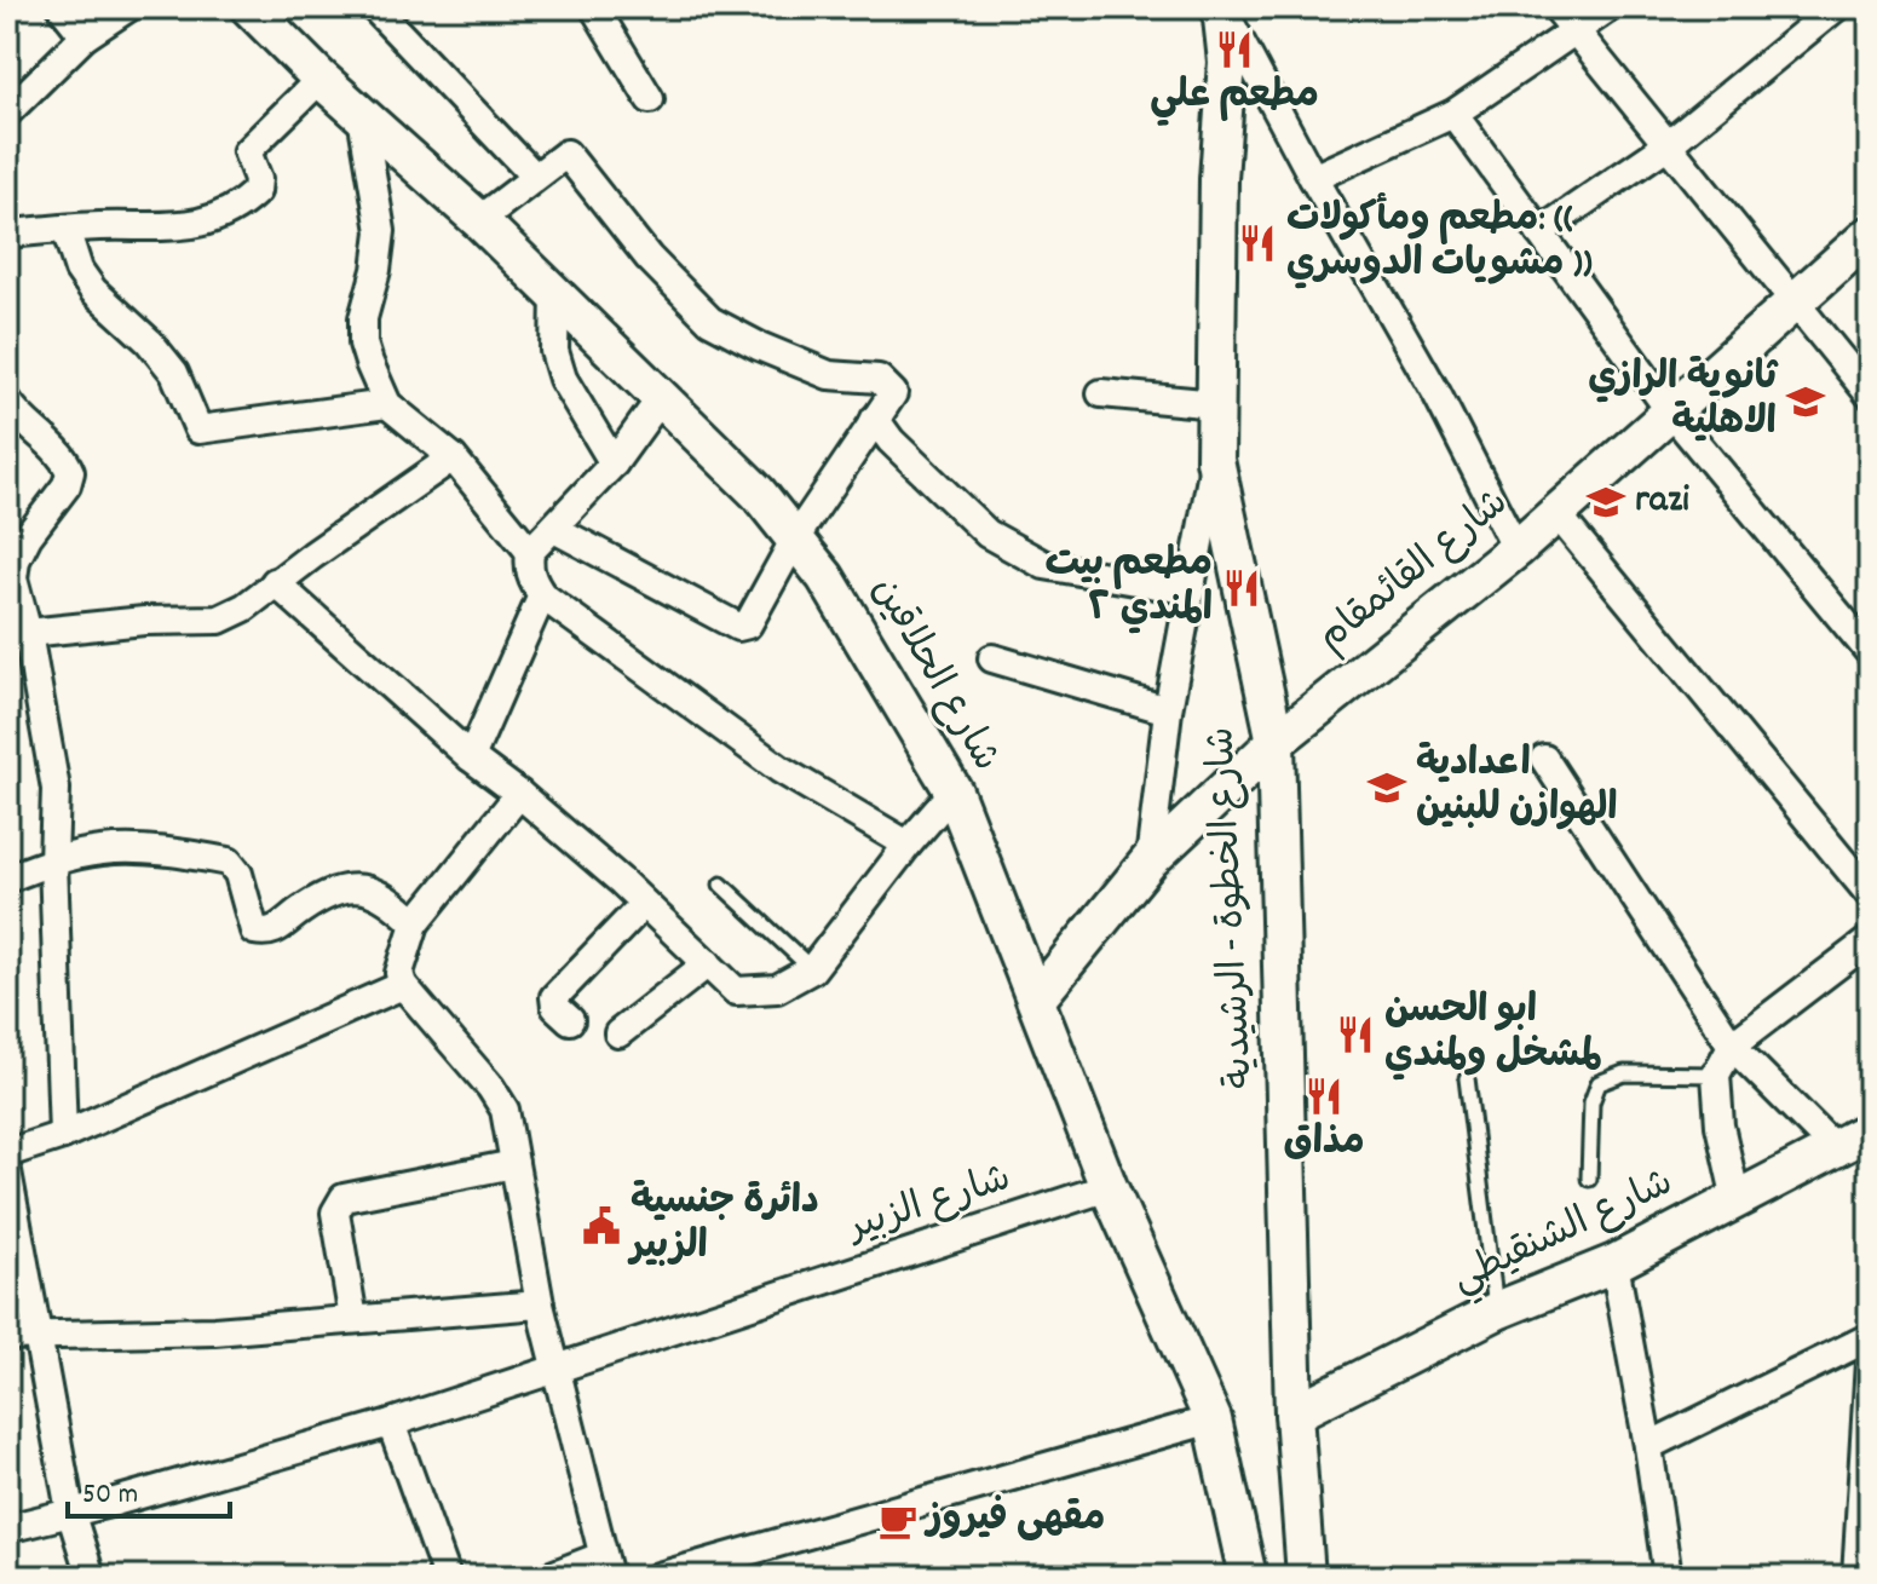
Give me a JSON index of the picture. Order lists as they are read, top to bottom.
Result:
{
  "streets": {
    "main road": [
      "شارع القائمقام",
      "شارع الحلاقين",
      "شارع الخطوة - الرشيدية",
      "شارع الشنقيطي"
    ],
    "street": ["شارع الزبير"]
  },
  "crossings": [
    ["شارع القائمقام", "شارع الحلاقين"],
    ["شارع القائمقام", "شارع الخطوة - الرشيدية"],
    ["شارع الحلاقين", "شارع الزبير"],
    ["شارع الخطوة - الرشيدية", "شارع الشنقيطي"]
  ],
  "places": {
    "restaurant": [
      "مطعم علي",
      "مطعم ومأكولات: (( مشويات الدوسري ))",
      "مطعم بيت المندي ٢",
      "ابو الحسن لمشخل ولمندي",
      "مذاق"
    ],
    "school or university": ["ثانوية الرازي الاهلية", "razi", "اعدادية الهوازن للبنين"],
    "public building": ["دائرة جنسية الزبير"],
    "cafe": ["مقهى فيروز"]
  },
  "scale_bar": "50 m"
}
